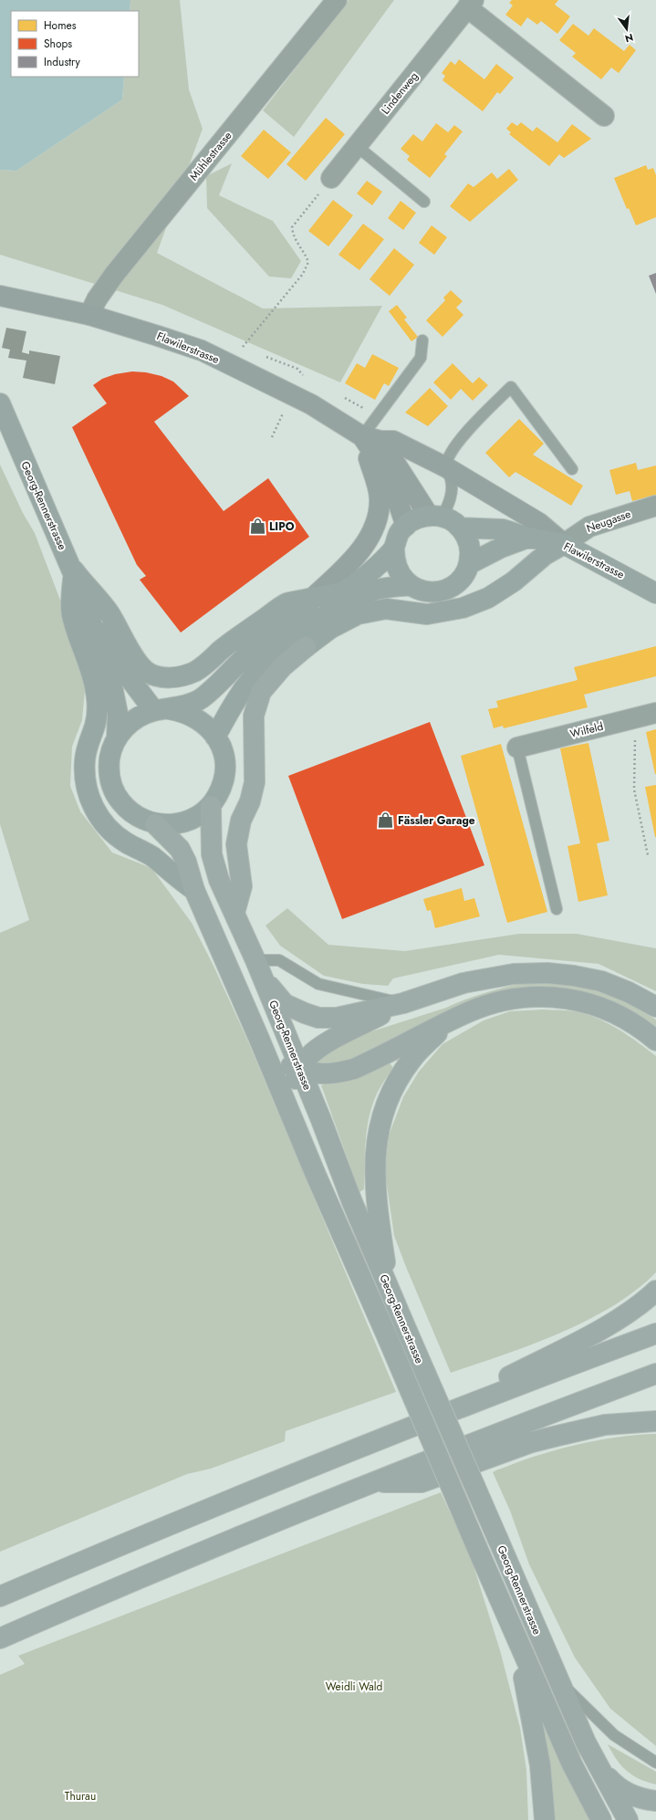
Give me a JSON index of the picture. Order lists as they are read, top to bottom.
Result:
{
  "streets": {
    "highway": ["Georg-Rennerstrasse"],
    "main road": ["Flawilerstrasse"],
    "street": [
      "Lindenweg",
      "Mühlestrasse",
      "Neugasse",
      "Wilfeld"
    ]
  },
  "crossings": [
    ["Mühlestrasse", "Flawilerstrasse"],
    ["Flawilerstrasse", "Neugasse"]
  ],
  "parks": ["Weidli Wald", "Thurau"],
  "places": {
    "shop": ["LIPO", "Fässler Garage"]
  },
  "legend": ["Homes", "Shops", "Industry"],
  "north": "bottom"
}
